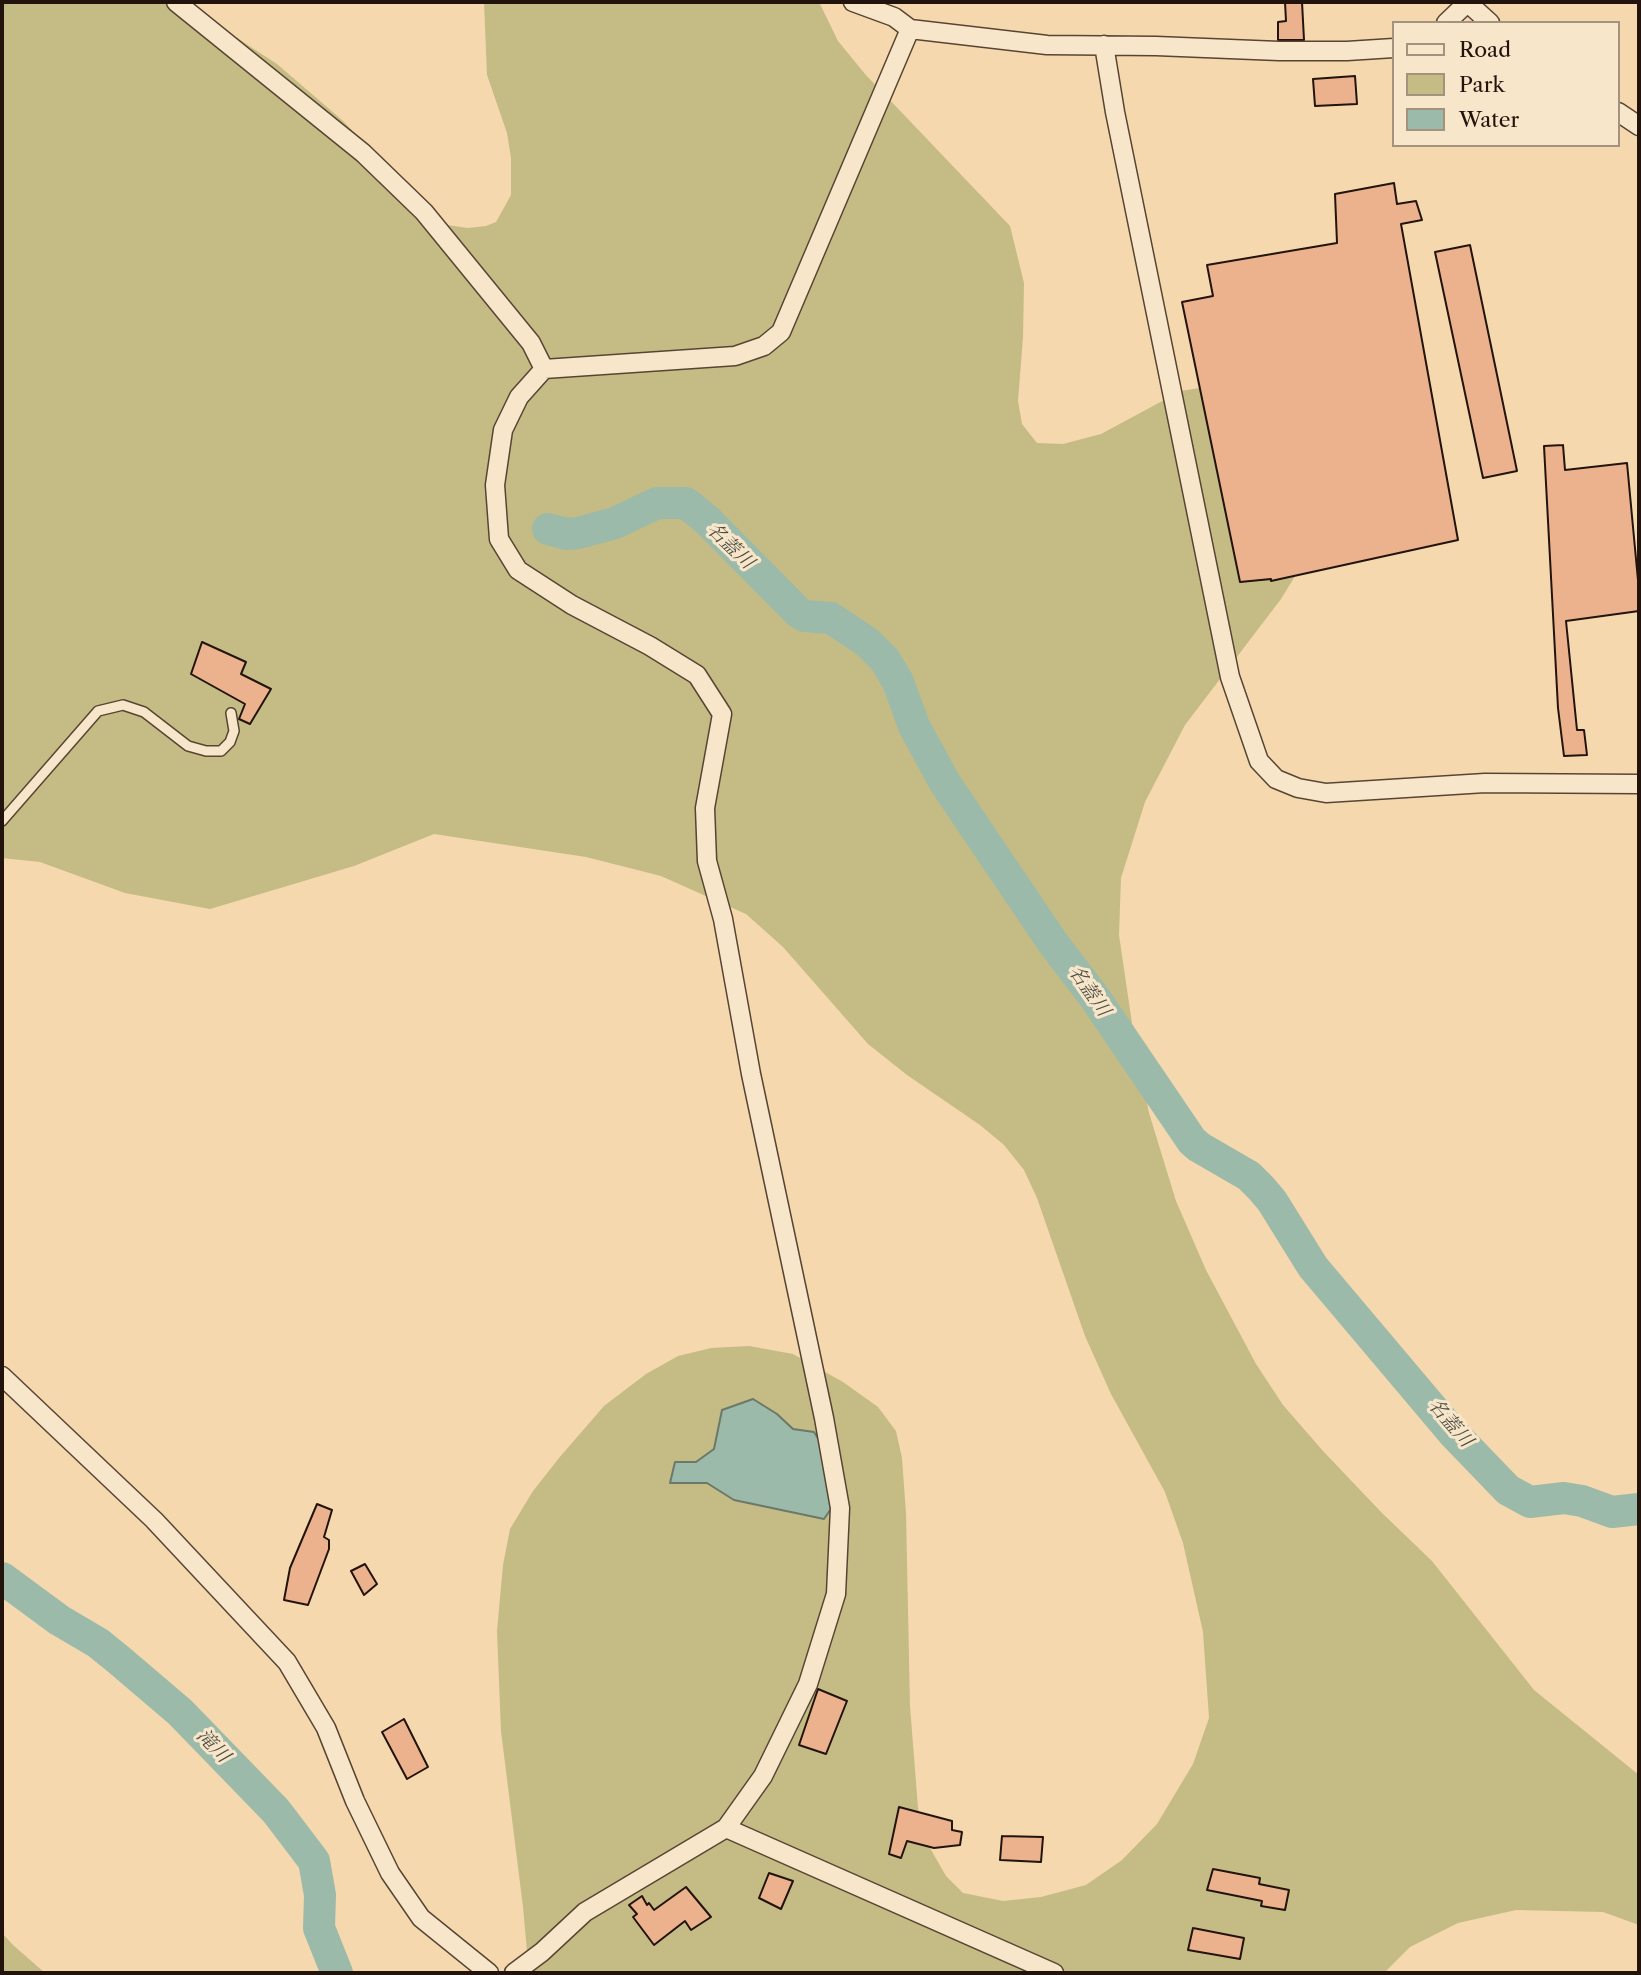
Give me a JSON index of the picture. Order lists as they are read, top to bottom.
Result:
{
  "water": ["名蓋川", "滝川"],
  "legend": ["Road", "Park", "Water"]
}
